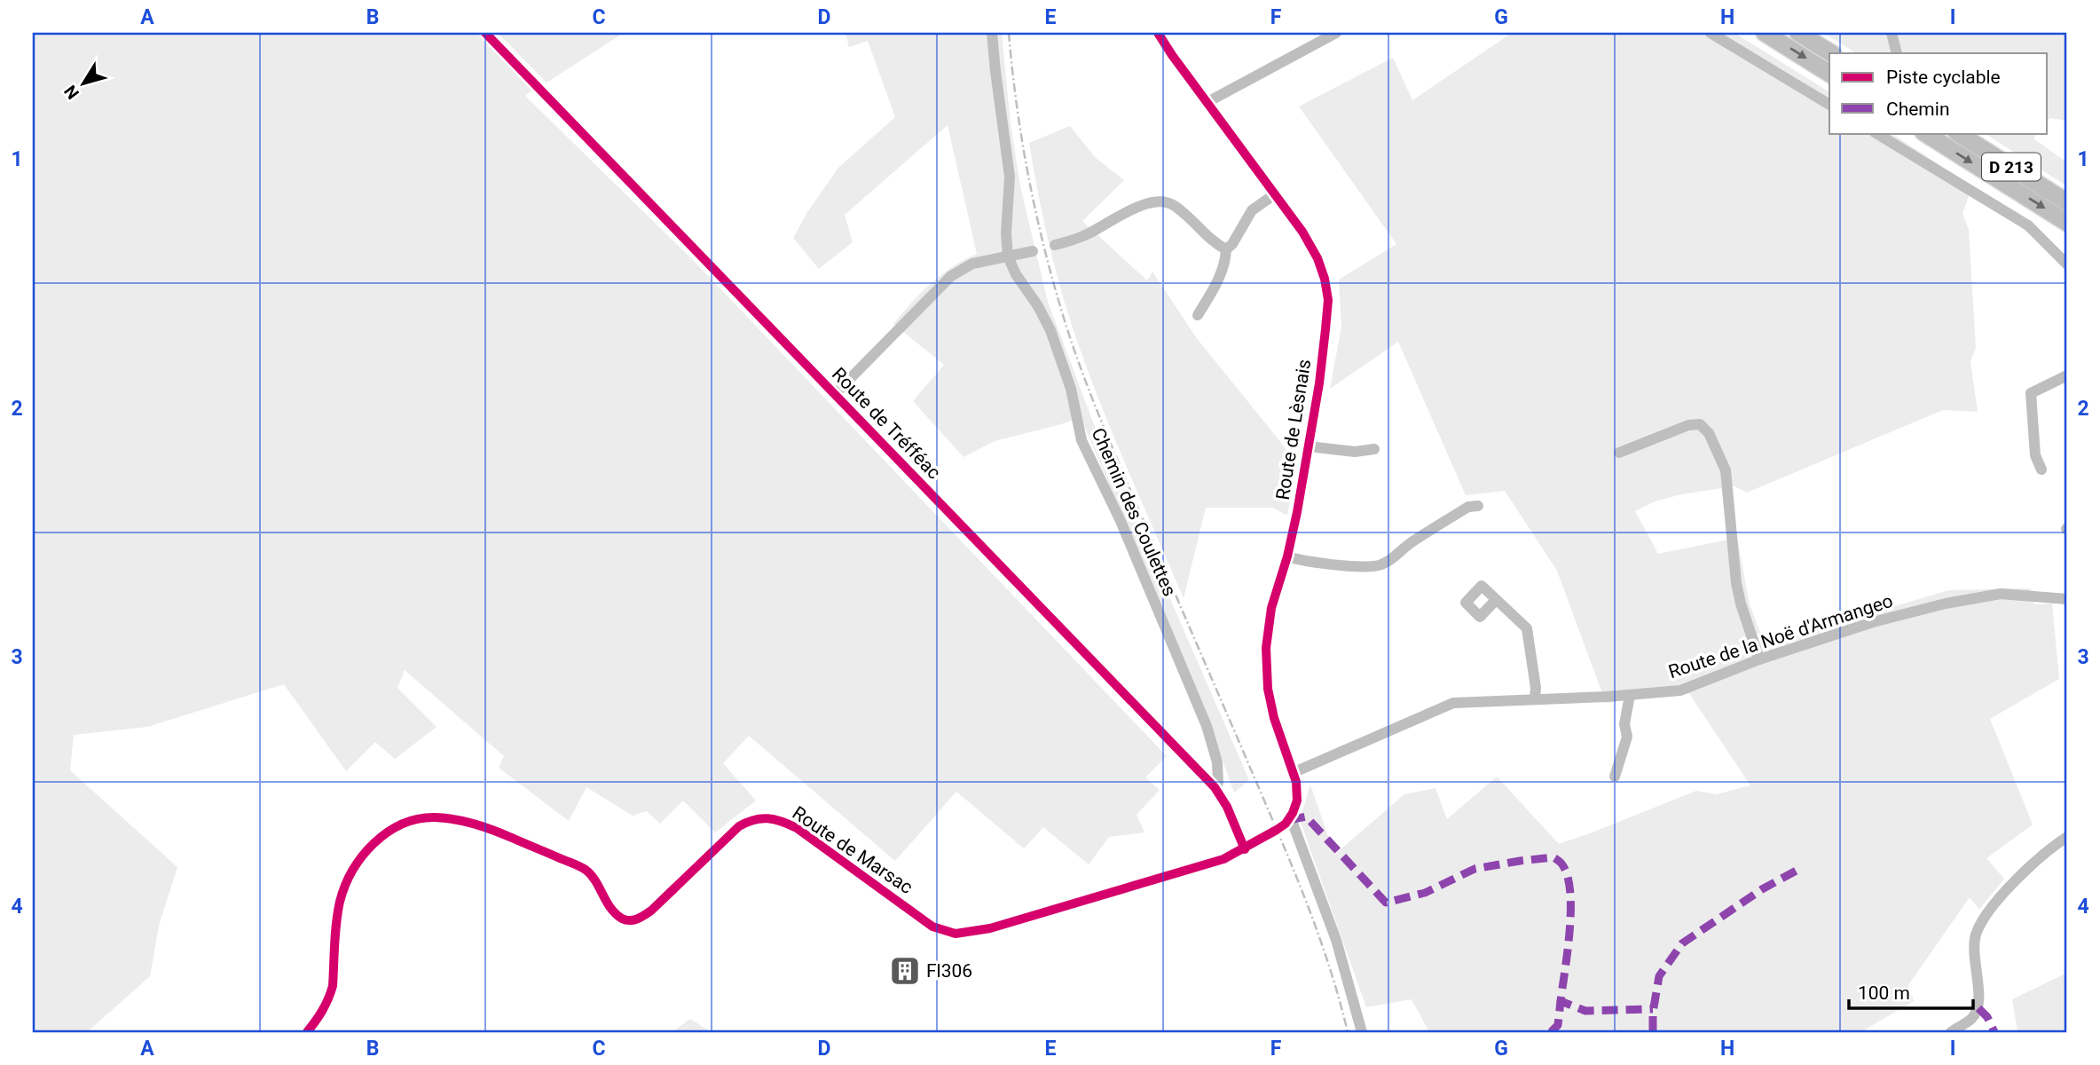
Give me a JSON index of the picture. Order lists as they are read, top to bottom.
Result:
{
  "streets": {
    "highway": ["D 213"],
    "street": [
      "Route de Tréfféac",
      "Route de Lèsnais",
      "Chemin des Coulettes",
      "Route de la Noë d'Armangeo",
      "Route de Marsac"
    ]
  },
  "crossings": [
    ["Route de Tréfféac", "Chemin des Coulettes"],
    ["Route de Tréfféac", "Route de Marsac"],
    ["Route de Lèsnais", "Route de la Noë d'Armangeo"]
  ],
  "places": {
    "building": ["Fl306"]
  },
  "legend": ["Piste cyclable", "Chemin"],
  "scale_bar": "100 m",
  "north": "bottom left",
  "grid": {
    "columns": [
      "A",
      "B",
      "C",
      "D",
      "E",
      "F",
      "G",
      "H",
      "I"
    ],
    "rows": [
      "1",
      "2",
      "3",
      "4"
    ]
  }
}
